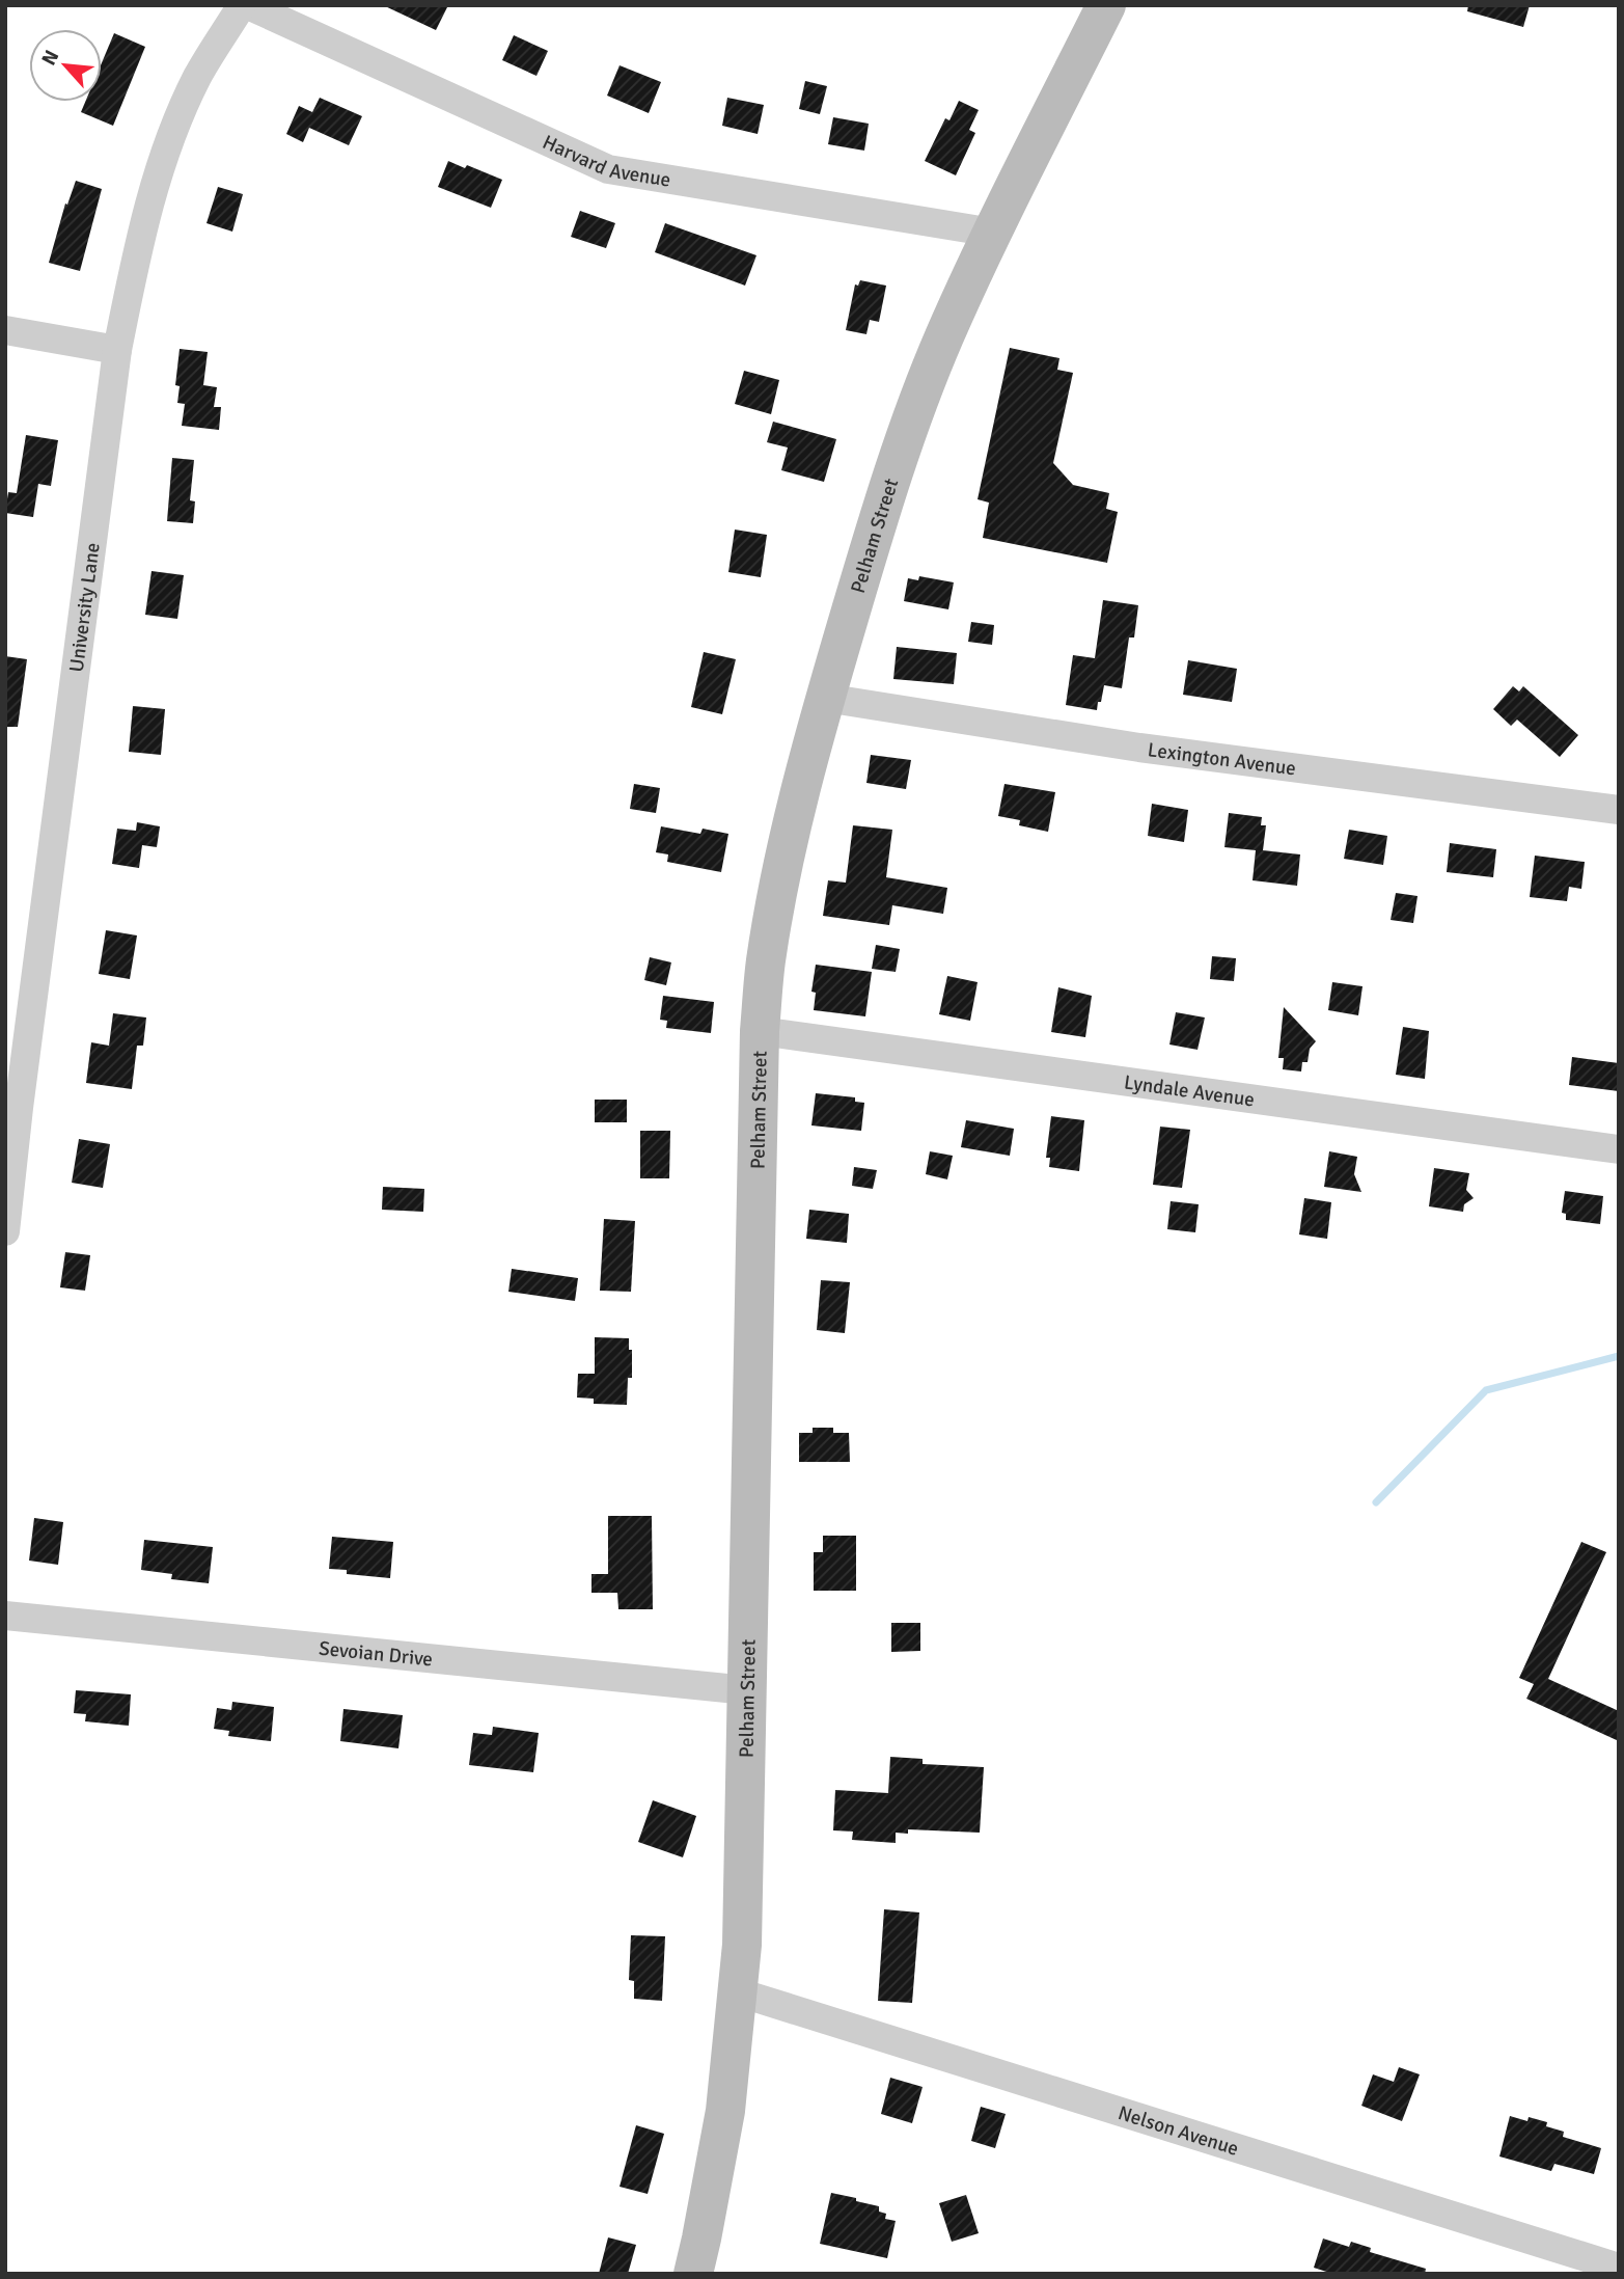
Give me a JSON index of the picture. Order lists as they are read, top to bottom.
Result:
{
  "streets": {
    "street": [
      "Harvard Avenue",
      "Pelham Street",
      "University Lane",
      "Lexington Avenue",
      "Lyndale Avenue",
      "Sevoian Drive",
      "Nelson Avenue"
    ]
  },
  "crossings": [
    ["Harvard Avenue", "Pelham Street"],
    ["Pelham Street", "Lexington Avenue"],
    ["Pelham Street", "Lyndale Avenue"],
    ["Pelham Street", "Sevoian Drive"],
    ["Pelham Street", "Nelson Avenue"]
  ],
  "north": "top left"
}
